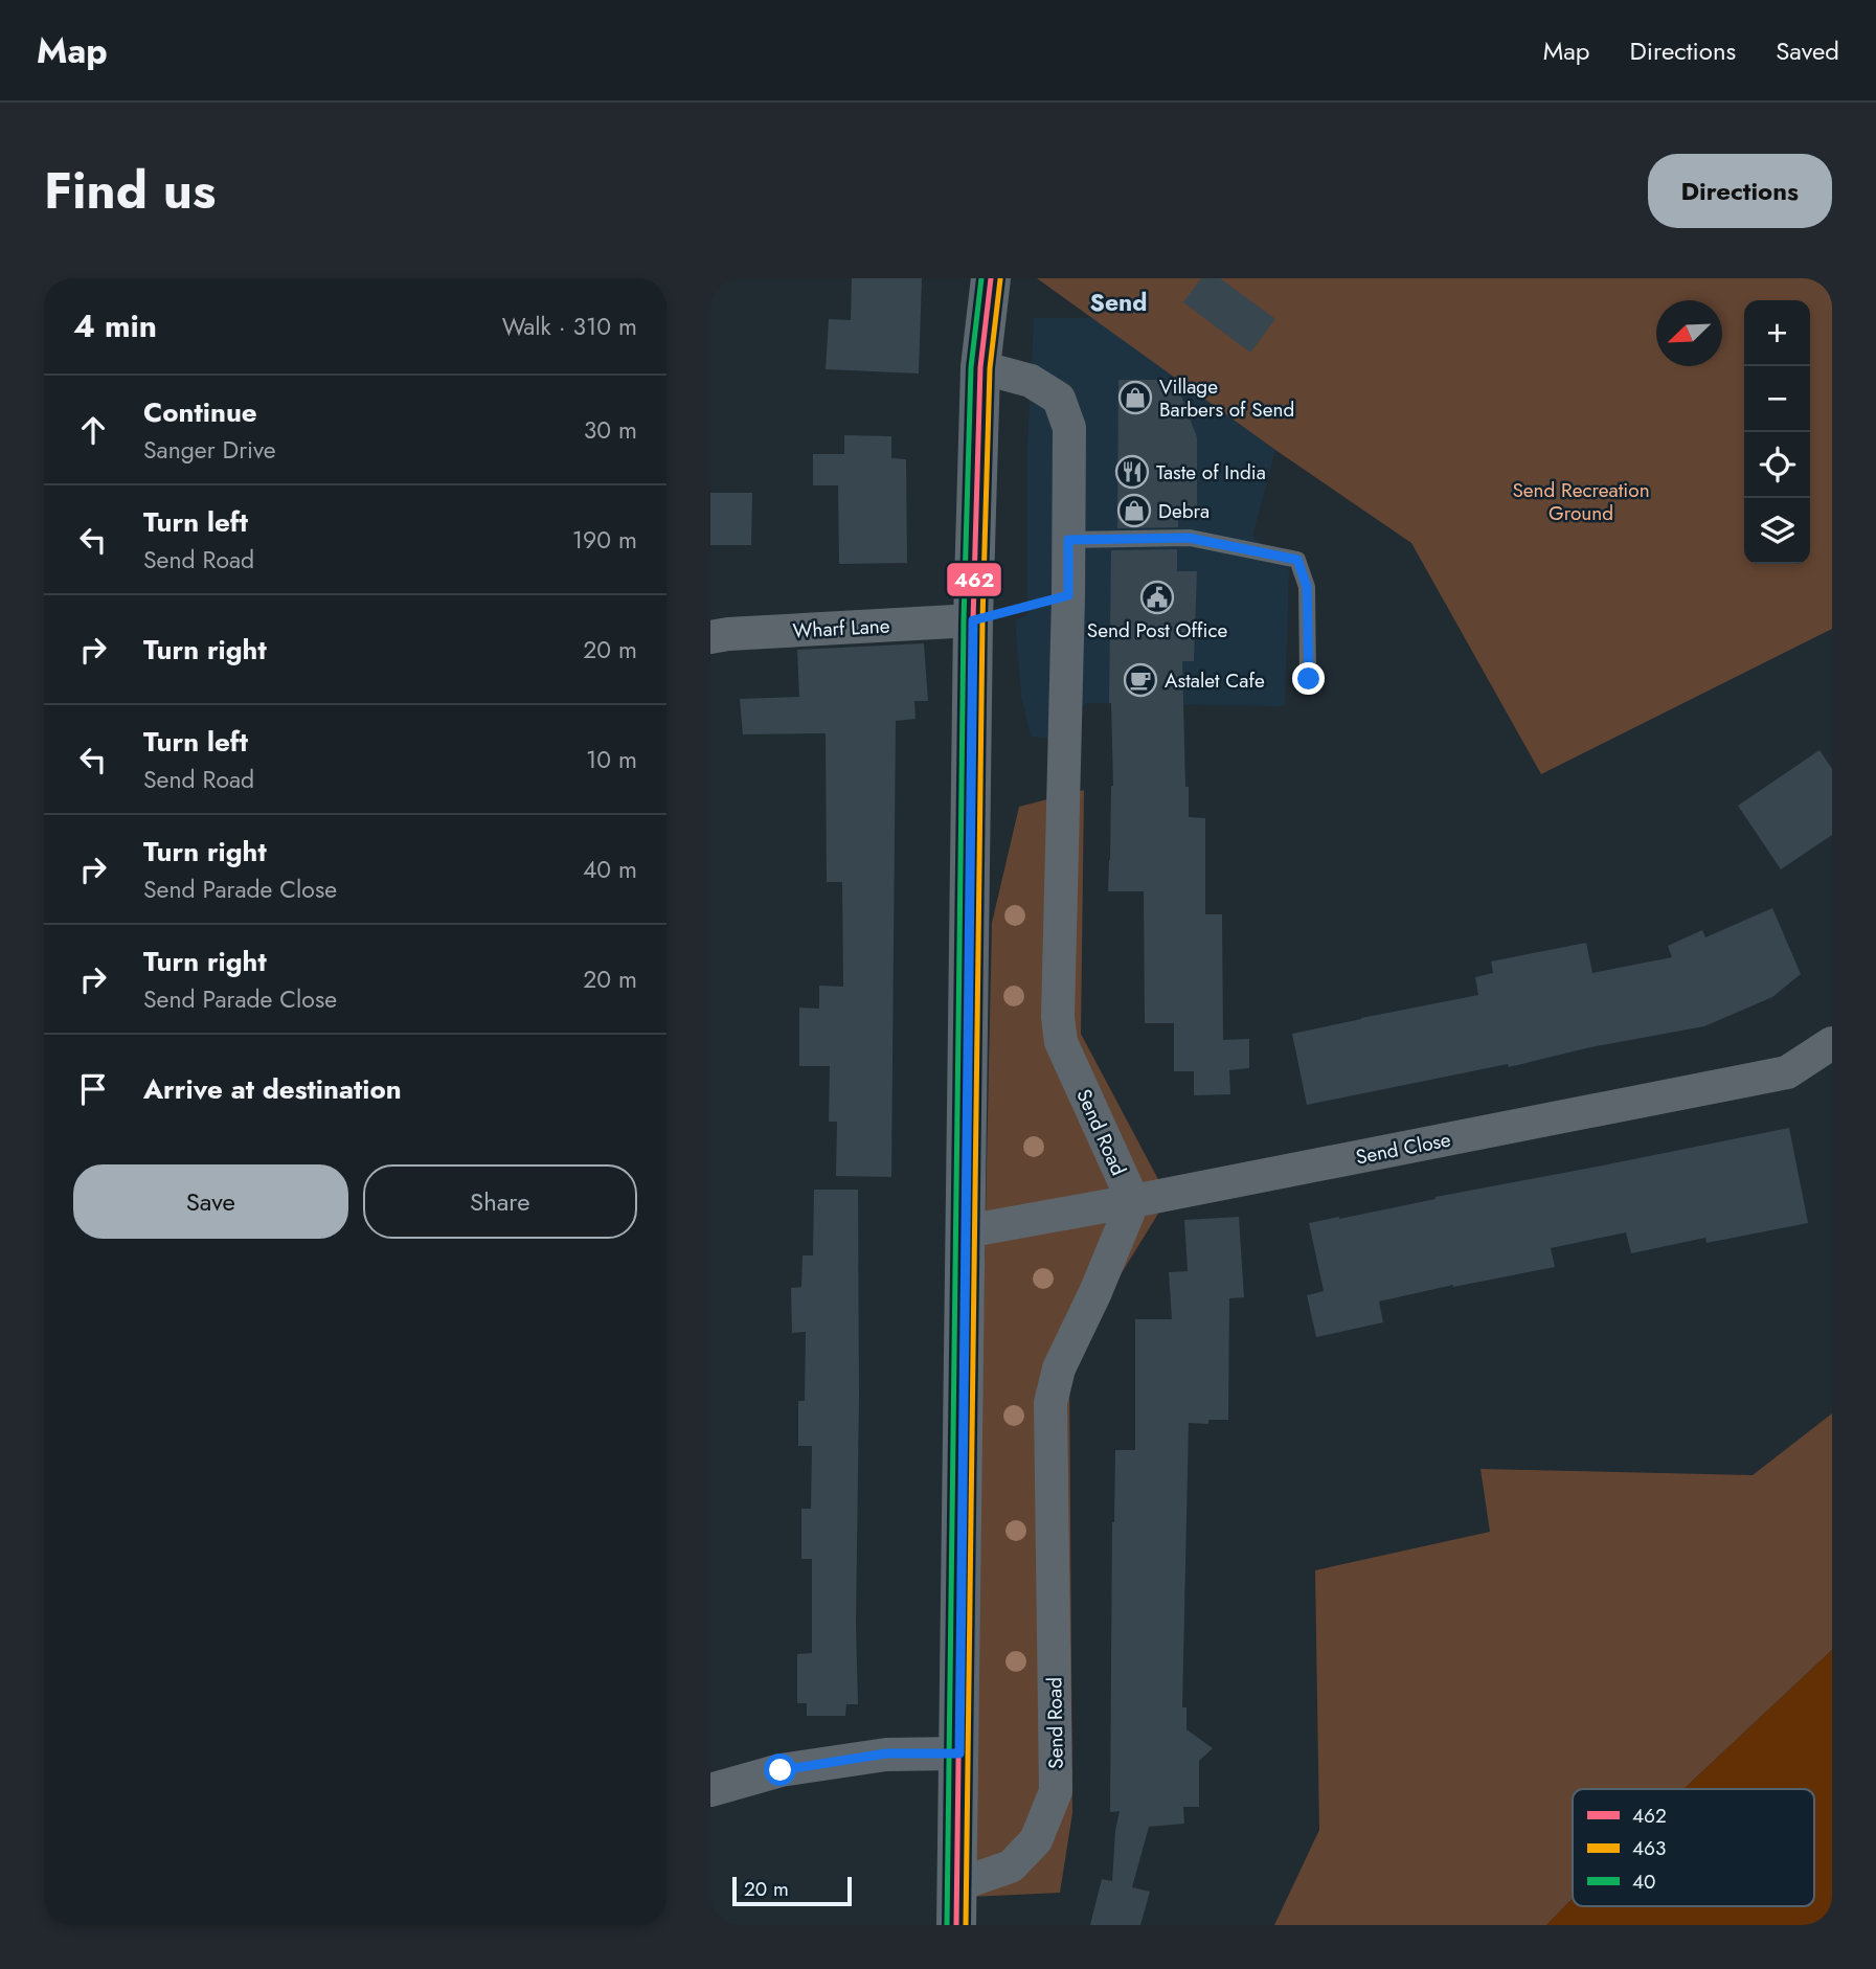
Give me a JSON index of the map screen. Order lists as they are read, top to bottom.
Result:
{
  "streets": {
    "street": ["Wharf Lane", "Send Road", "Send Close"]
  },
  "crossings": [
    ["Send Road", "Send Close"]
  ],
  "districts": ["Send"],
  "parks": ["Send Recreation Ground"],
  "places": {
    "shop": ["Village Barbers of Send", "Debra"],
    "restaurant": ["Taste of India"],
    "public building": ["Send Post Office"],
    "cafe": ["Astalet Cafe"]
  },
  "lines": ["transit line 462", "transit line 40", "transit line 463"],
  "legend": ["462", "463", "40"],
  "scale_bar": "20 m",
  "north": "bottom left",
  "page": {
    "header": "Map",
    "nav": ["Map", "Directions", "Saved"],
    "title": "Find us",
    "buttons": [
      "Directions",
      ["Save", "Share"]
    ],
    "heading": ["4 min", "Walk · 310 m"],
    "map_buttons": ["+", "−"],
    "list": [
      ["Continue", "Sanger Drive", "30 m"],
      ["Turn left", "Send Road", "190 m"],
      ["Turn right", "20 m"],
      ["Turn left", "Send Road", "10 m"],
      ["Turn right", "Send Parade Close", "40 m"],
      ["Turn right", "Send Parade Close", "20 m"],
      "Arrive at destination"
    ],
    "scale": "20 m"
  }
}
